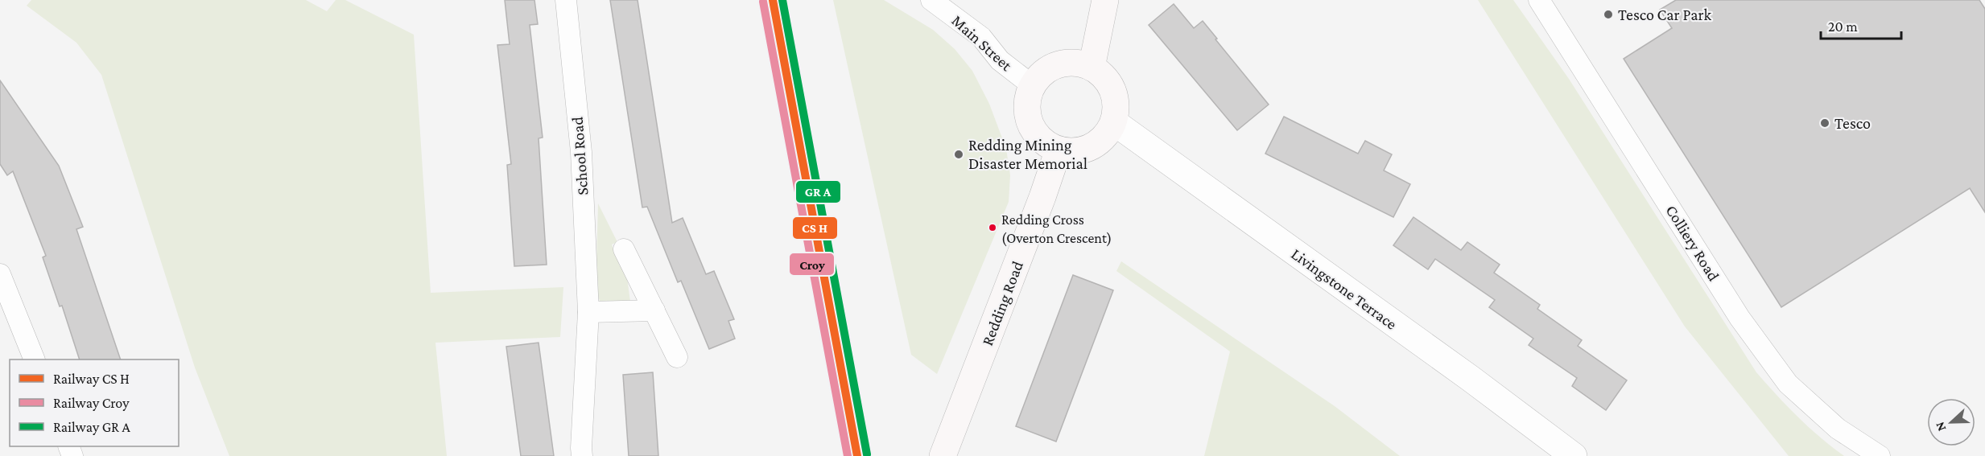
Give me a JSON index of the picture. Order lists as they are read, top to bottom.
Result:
{
  "streets": {
    "main road": ["Redding Road"],
    "street": [
      "Main Street",
      "School Road",
      "Colliery Road",
      "Livingstone Terrace"
    ]
  },
  "crossings": [
    ["Main Street", "Livingstone Terrace"],
    ["Main Street", "Redding Road"],
    ["Livingstone Terrace", "Redding Road"]
  ],
  "places": [
    "Tesco Car Park",
    "Tesco",
    "Redding Mining Disaster Memorial",
    "Redding Cross (Overton Crescent)"
  ],
  "lines": ["rail line Croy"],
  "legend": ["Railway CS H", "Railway Croy", "Railway GR A"],
  "scale_bar": "20 m",
  "north": "left"
}
